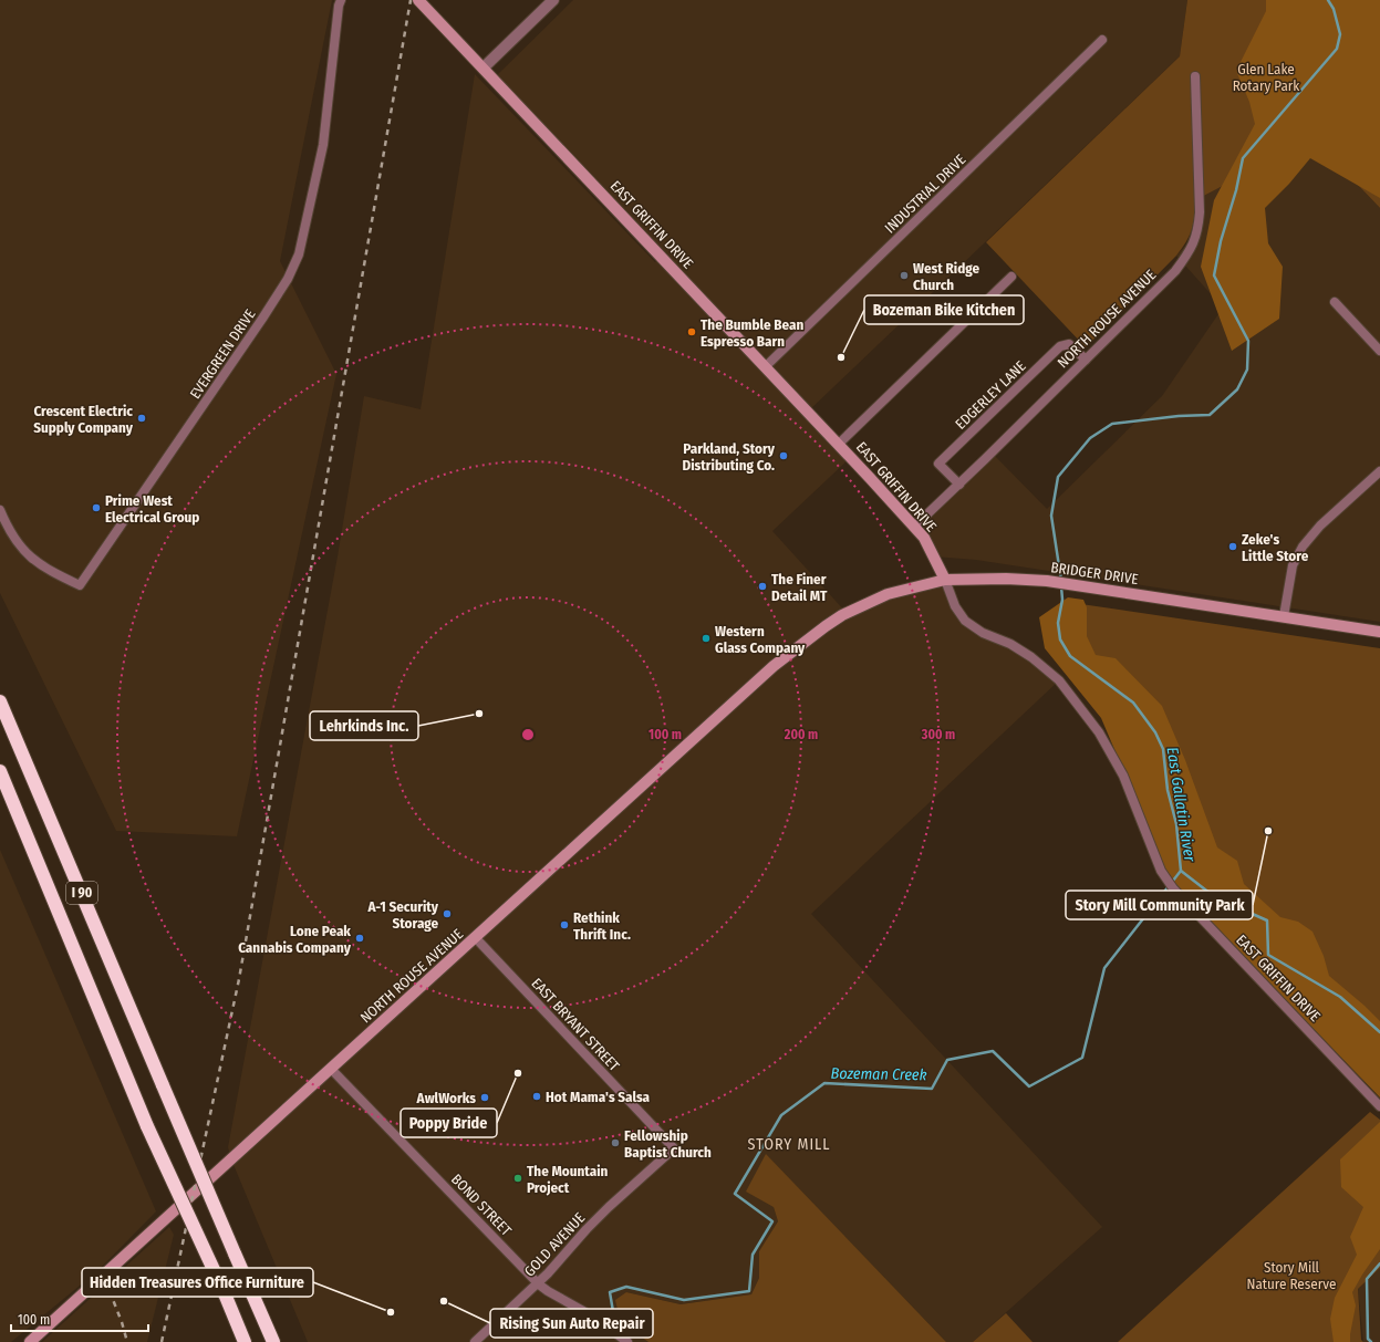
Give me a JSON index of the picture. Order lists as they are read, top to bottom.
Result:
{
  "streets": {
    "highway": ["I 90"],
    "main road": ["EAST GRIFFIN DRIVE", "NORTH ROUSE AVENUE", "BRIDGER DRIVE"],
    "street": [
      "INDUSTRIAL DRIVE",
      "EVERGREEN DRIVE",
      "EDGERLEY LANE",
      "EAST BRYANT STREET",
      "BOND STREET",
      "GOLD AVENUE"
    ]
  },
  "crossings": [
    ["INDUSTRIAL DRIVE", "EAST GRIFFIN DRIVE"],
    ["EAST GRIFFIN DRIVE", "NORTH ROUSE AVENUE"],
    ["EAST GRIFFIN DRIVE", "BRIDGER DRIVE"],
    ["NORTH ROUSE AVENUE", "EDGERLEY LANE"],
    ["NORTH ROUSE AVENUE", "BRIDGER DRIVE"],
    ["NORTH ROUSE AVENUE", "EAST BRYANT STREET"],
    ["NORTH ROUSE AVENUE", "BOND STREET"],
    ["EAST BRYANT STREET", "GOLD AVENUE"],
    ["BOND STREET", "GOLD AVENUE"]
  ],
  "districts": ["STORY MILL"],
  "water": ["East Gallatin River", "Bozeman Creek"],
  "parks": ["Glen Lake Rotary Park", "Story Mill Nature Reserve"],
  "places": [
    "West Ridge Church",
    "The Bumble Bean Espresso Barn",
    "Bozeman Bike Kitchen",
    "Crescent Electric Supply Company",
    "Parkland, Story Distributing Co.",
    "Prime West Electrical Group",
    "Zeke's Little Store",
    "The Finer Detail MT",
    "Western Glass Company",
    "Lehrkinds Inc.",
    "Story Mill Community Park",
    "A-1 Security Storage",
    "Rethink Thrift Inc.",
    "Lone Peak Cannabis Company",
    "Poppy Bride",
    "Hot Mama's Salsa",
    "AwlWorks",
    "Fellowship Baptist Church",
    "The Mountain Project",
    "Rising Sun Auto Repair",
    "Hidden Treasures Office Furniture"
  ],
  "scale_bar": "100 m",
  "rings": ["100 m", "200 m", "300 m"]
}
